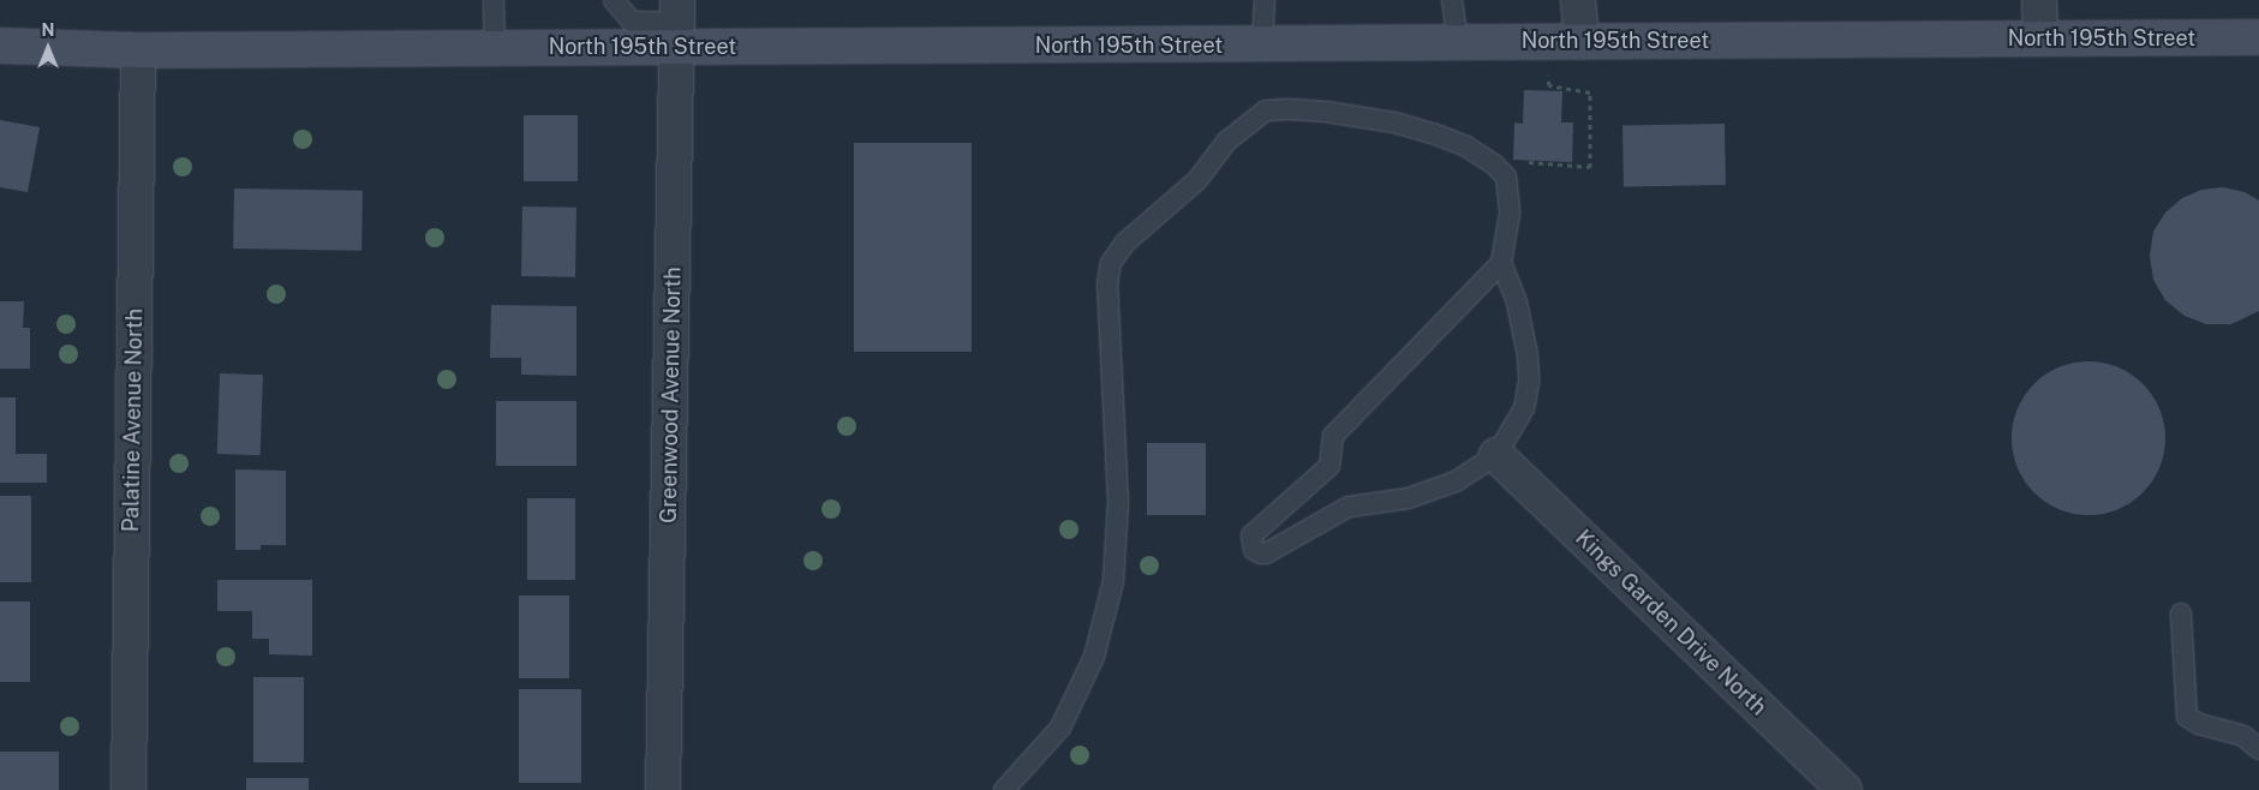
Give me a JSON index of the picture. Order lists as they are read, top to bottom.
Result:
{
  "streets": {
    "street": [
      "North 195th Street",
      "Greenwood Avenue North",
      "Palatine Avenue North",
      "Kings Garden Drive North"
    ]
  },
  "crossings": [
    ["North 195th Street", "Greenwood Avenue North"],
    ["North 195th Street", "Palatine Avenue North"]
  ],
  "north": "top"
}
